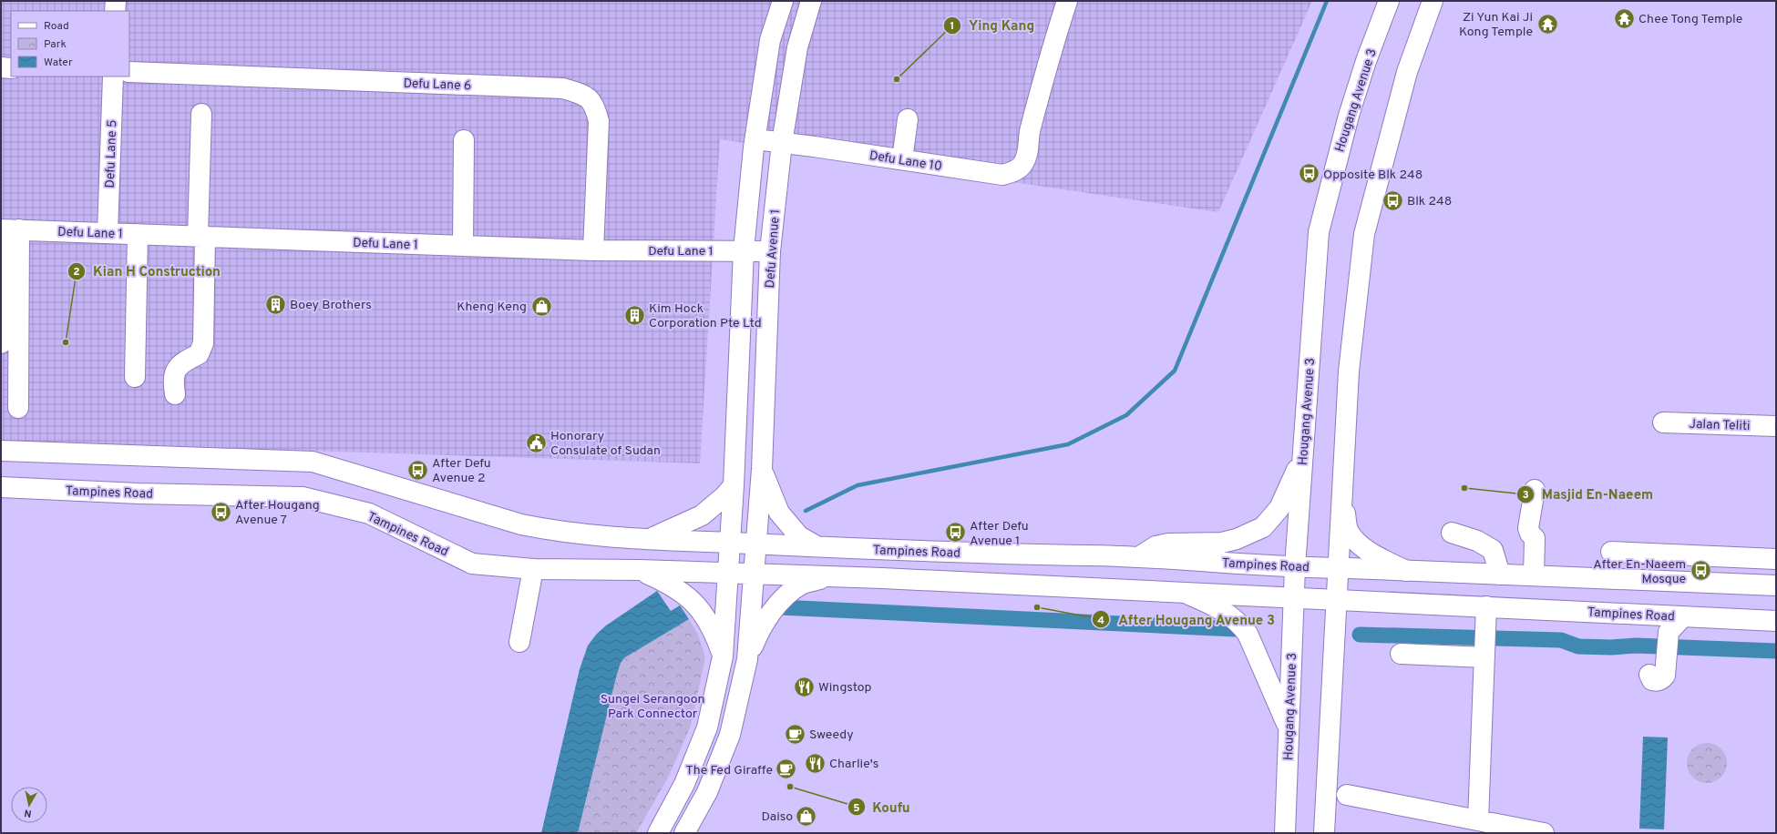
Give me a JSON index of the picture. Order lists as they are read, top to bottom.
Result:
{
  "streets": {
    "main road": [
      "Defu Lane 6",
      "Hougang Avenue 3",
      "Defu Lane 5",
      "Defu Lane 10",
      "Defu Lane 1",
      "Defu Avenue 1",
      "Jalan Teliti",
      "Tampines Road"
    ]
  },
  "crossings": [
    ["Defu Lane 6", "Defu Lane 1"],
    ["Hougang Avenue 3", "Tampines Road"],
    ["Defu Lane 5", "Defu Lane 1"],
    ["Defu Lane 10", "Defu Avenue 1"],
    ["Defu Lane 1", "Defu Avenue 1"],
    ["Defu Avenue 1", "Tampines Road"]
  ],
  "parks": ["Sungei Serangoon Park Connector"],
  "places": {
    "temple": ["Chee Tong Temple", "Zi Yun Kai Ji Kong Temple"],
    "other": [
      "Ying Kang",
      "Kian H Construction",
      "Masjid En-Naeem",
      "After Hougang Avenue 3",
      "Koufu"
    ],
    "bus stop": [
      "Opposite Blk 248",
      "Blk 248",
      "After Defu Avenue 2",
      "After Hougang Avenue 7",
      "After Defu Avenue 1",
      "After En-Naeem Mosque"
    ],
    "building": ["Boey Brothers", "Kim Hock Corporation Pte Ltd"],
    "shop": ["Kheng Keng", "Daiso"],
    "public building": ["Honorary Consulate of Sudan"],
    "restaurant": ["Wingstop", "Charlie's"],
    "cafe": ["Sweedy", "The Fed Giraffe"]
  },
  "legend": ["Road", "Park", "Water"],
  "north": "bottom"
}
